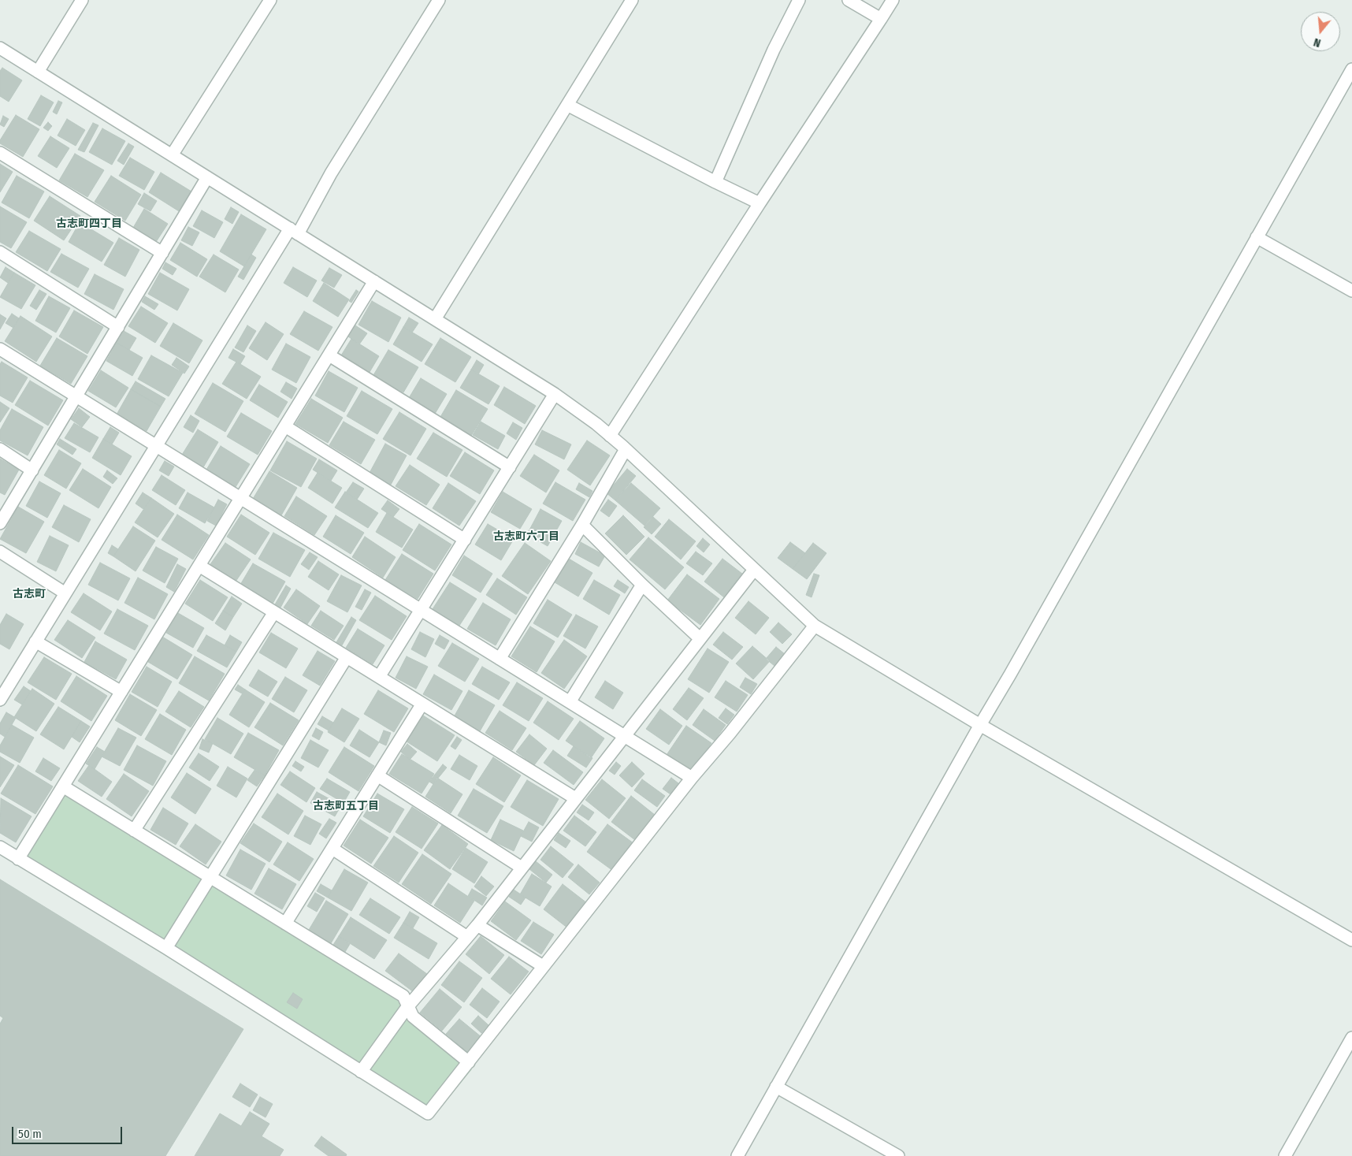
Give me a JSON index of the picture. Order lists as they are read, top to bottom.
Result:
{
  "districts": [
    "古志町四丁目",
    "古志町六丁目",
    "古志町",
    "古志町五丁目"
  ],
  "scale_bar": "50 m",
  "north": "bottom"
}
